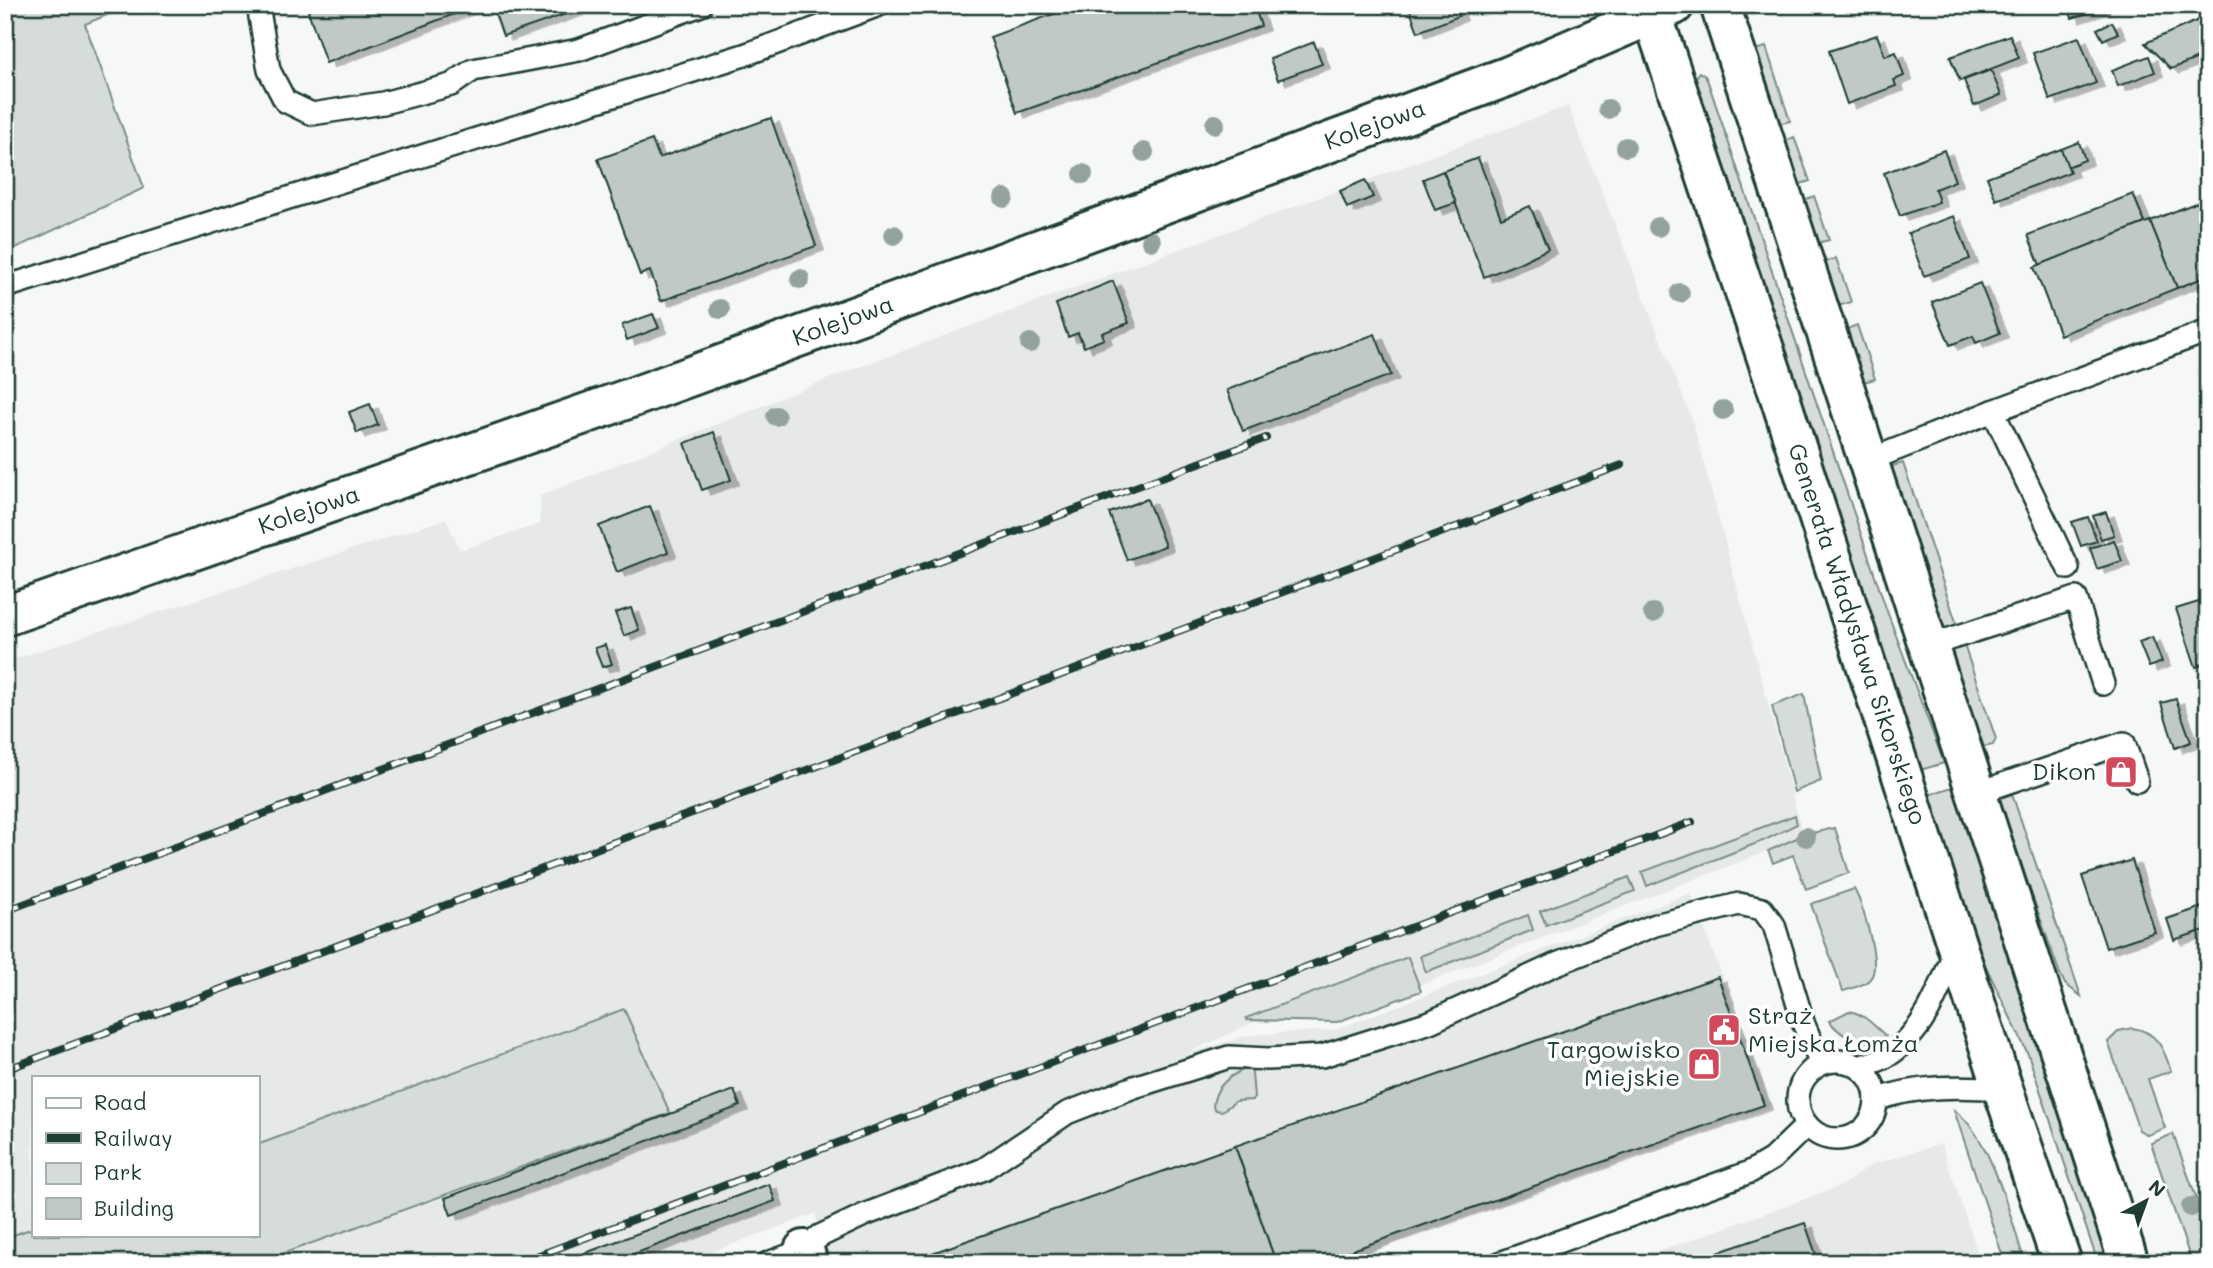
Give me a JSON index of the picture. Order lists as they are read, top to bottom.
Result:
{
  "streets": {
    "main road": ["Kolejowa", "Generała Władysława Sikorskiego"]
  },
  "crossings": [
    ["Kolejowa", "Generała Władysława Sikorskiego"]
  ],
  "places": {
    "shop": ["Dikon", "Targowisko Miejskie"],
    "public building": ["Straż Miejska Łomża"]
  },
  "legend": [
    "Road",
    "Railway",
    "Park",
    "Building"
  ],
  "north": "top right"
}
